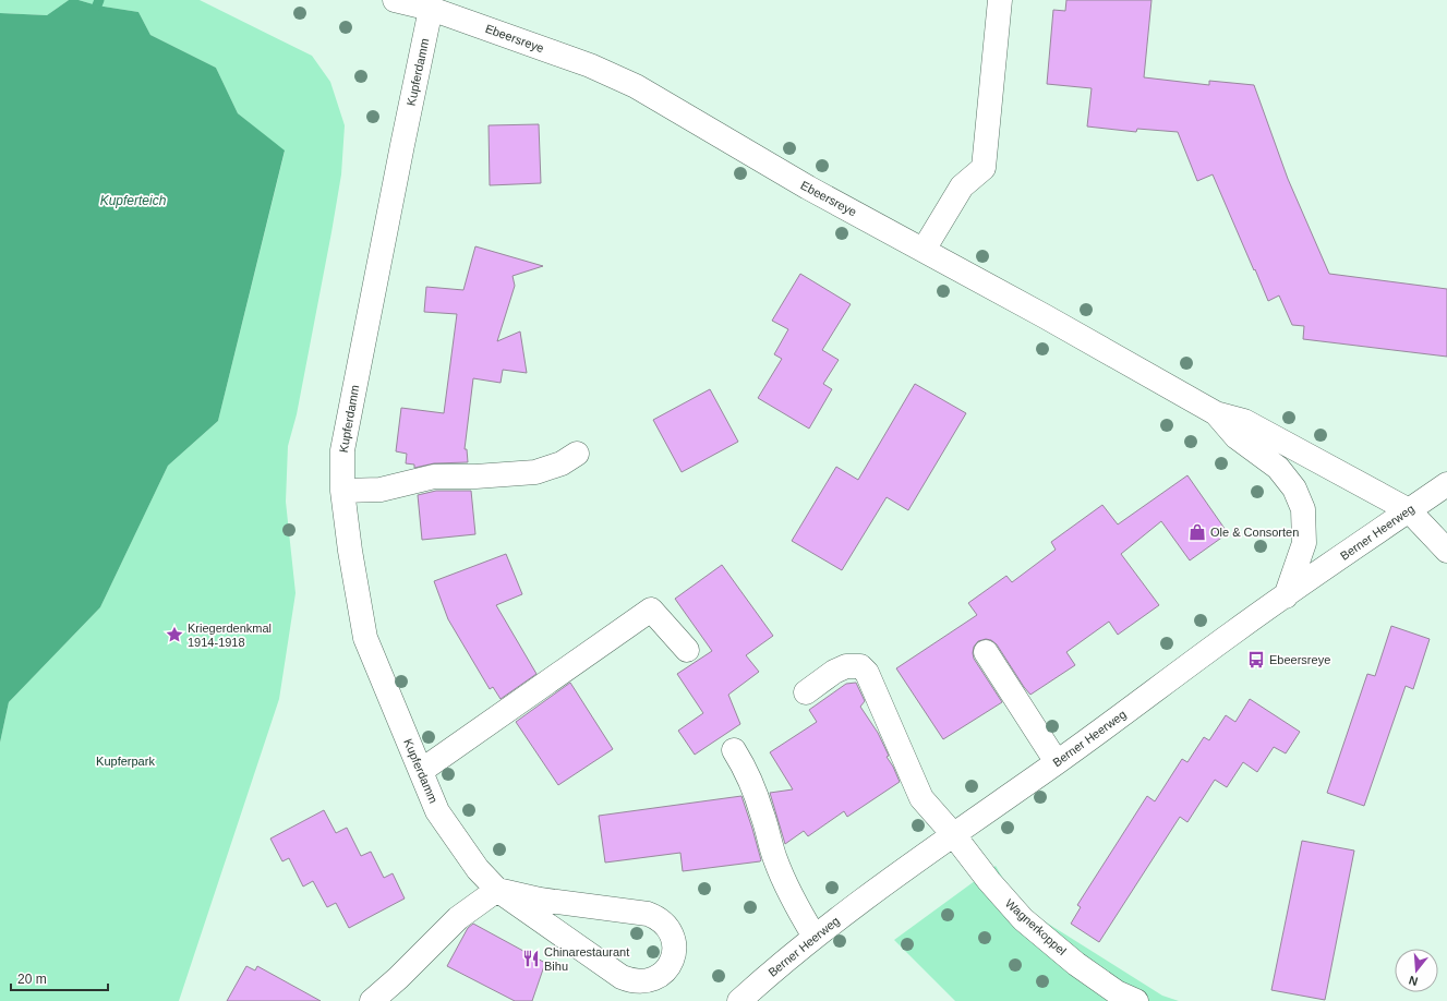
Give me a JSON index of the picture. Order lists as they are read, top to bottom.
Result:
{
  "streets": {
    "street": [
      "Ebeersreye",
      "Kupferdamm",
      "Berner Heerweg",
      "Wagnerkoppel"
    ]
  },
  "crossings": [
    ["Ebeersreye", "Kupferdamm"],
    ["Ebeersreye", "Berner Heerweg"],
    ["Berner Heerweg", "Wagnerkoppel"]
  ],
  "water": ["Kupferteich"],
  "parks": ["Kupferpark"],
  "places": {
    "shop": ["Ole & Consorten"],
    "place": ["Kriegerdenkmal 1914-1918"],
    "bus stop": ["Ebeersreye"],
    "restaurant": ["Chinarestaurant Bihu"]
  },
  "scale_bar": "20 m",
  "north": "bottom"
}
